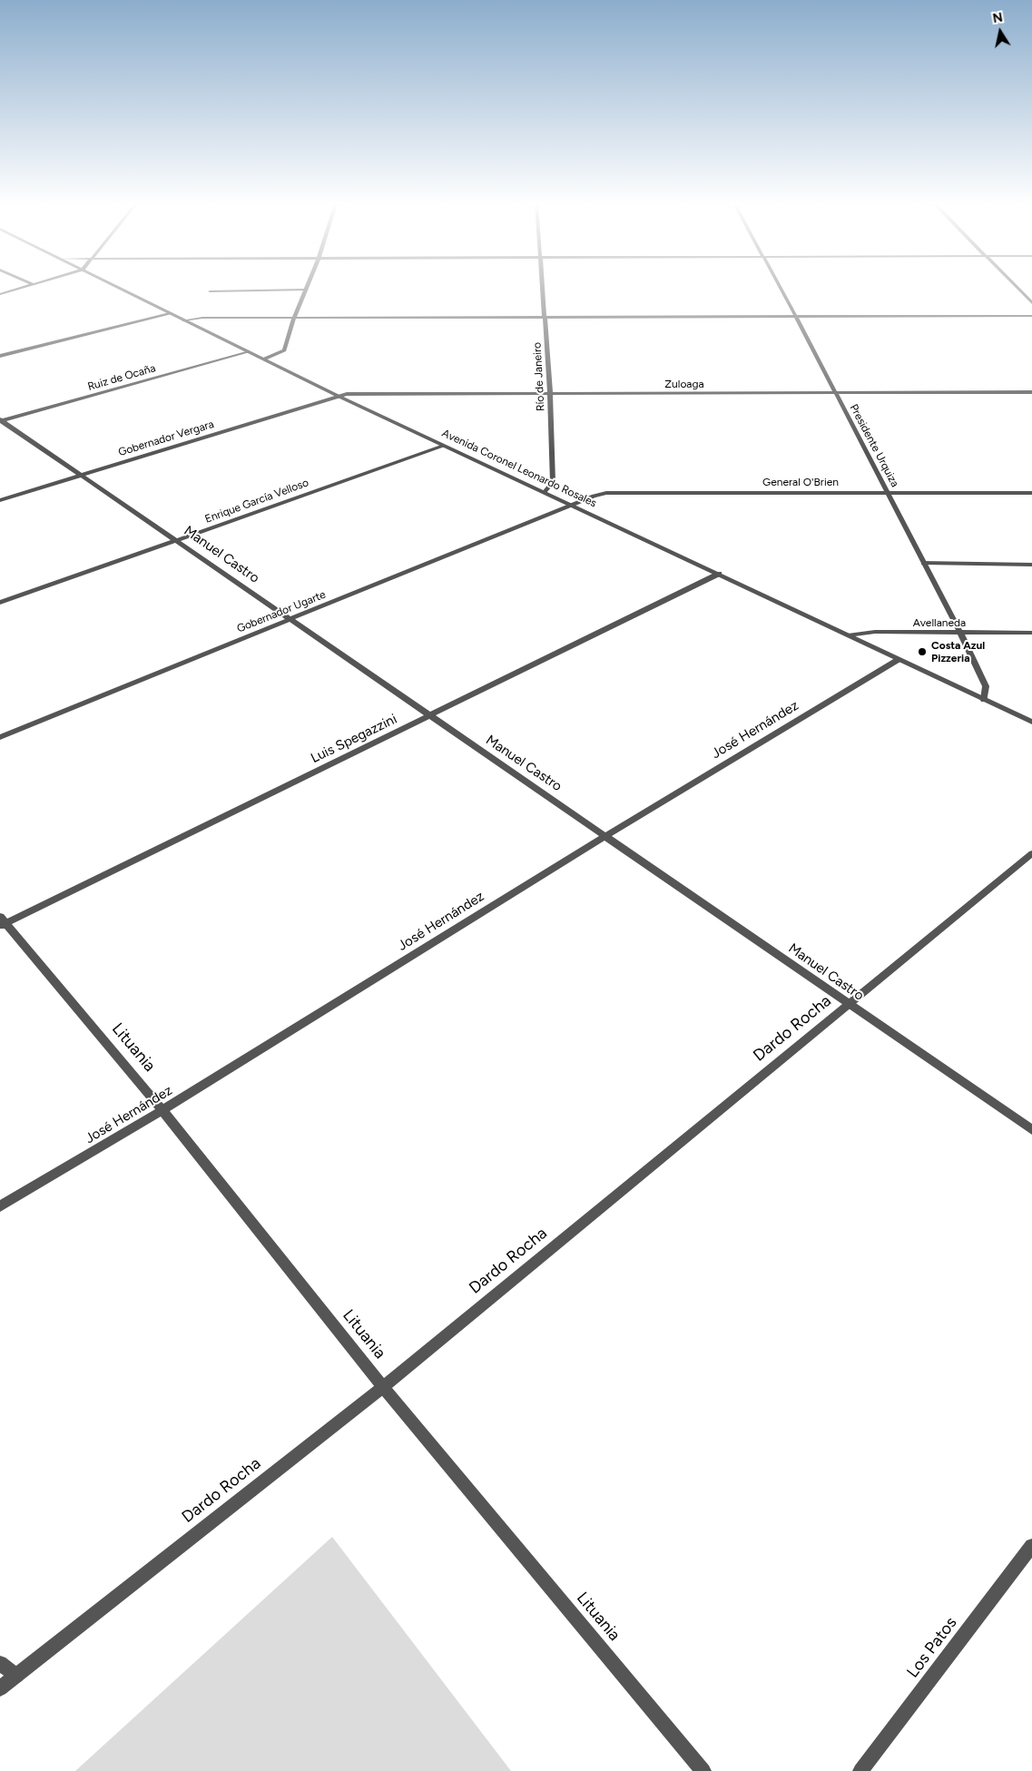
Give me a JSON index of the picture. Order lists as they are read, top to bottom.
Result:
{
  "streets": {
    "street": [
      "Río de Janeiro",
      "Ruiz de Ocaña",
      "Zuloaga",
      "Gobernador Vergara",
      "Presidente Urquiza",
      "Avenida Coronel Leonardo Rosales",
      "General O'Brien",
      "Enrique García Velloso",
      "Manuel Castro",
      "Gobernador Ugarte",
      "Avellaneda",
      "José Hernández",
      "Luis Spegazzini",
      "Dardo Rocha",
      "Lituania",
      "Los Patos"
    ]
  },
  "crossings": [
    ["Río de Janeiro", "Zuloaga"],
    ["Río de Janeiro", "Avenida Coronel Leonardo Rosales"],
    ["Ruiz de Ocaña", "Avenida Coronel Leonardo Rosales"],
    ["Ruiz de Ocaña", "Manuel Castro"],
    ["Zuloaga", "Gobernador Vergara"],
    ["Zuloaga", "Presidente Urquiza"],
    ["Zuloaga", "Avenida Coronel Leonardo Rosales"],
    ["Gobernador Vergara", "Avenida Coronel Leonardo Rosales"],
    ["Gobernador Vergara", "Manuel Castro"],
    ["Presidente Urquiza", "Avenida Coronel Leonardo Rosales"],
    ["Presidente Urquiza", "General O'Brien"],
    ["Presidente Urquiza", "Avellaneda"],
    ["Avenida Coronel Leonardo Rosales", "General O'Brien"],
    ["Avenida Coronel Leonardo Rosales", "Enrique García Velloso"],
    ["Avenida Coronel Leonardo Rosales", "Gobernador Ugarte"],
    ["Avenida Coronel Leonardo Rosales", "Avellaneda"],
    ["Avenida Coronel Leonardo Rosales", "José Hernández"],
    ["Avenida Coronel Leonardo Rosales", "Luis Spegazzini"],
    ["General O'Brien", "Gobernador Ugarte"],
    ["Enrique García Velloso", "Manuel Castro"],
    ["Manuel Castro", "Gobernador Ugarte"],
    ["Manuel Castro", "José Hernández"],
    ["Manuel Castro", "Luis Spegazzini"],
    ["Manuel Castro", "Dardo Rocha"],
    ["José Hernández", "Lituania"],
    ["Luis Spegazzini", "Lituania"],
    ["Dardo Rocha", "Lituania"]
  ],
  "places": ["Costa Azul Pizzeria"],
  "north": "top"
}
